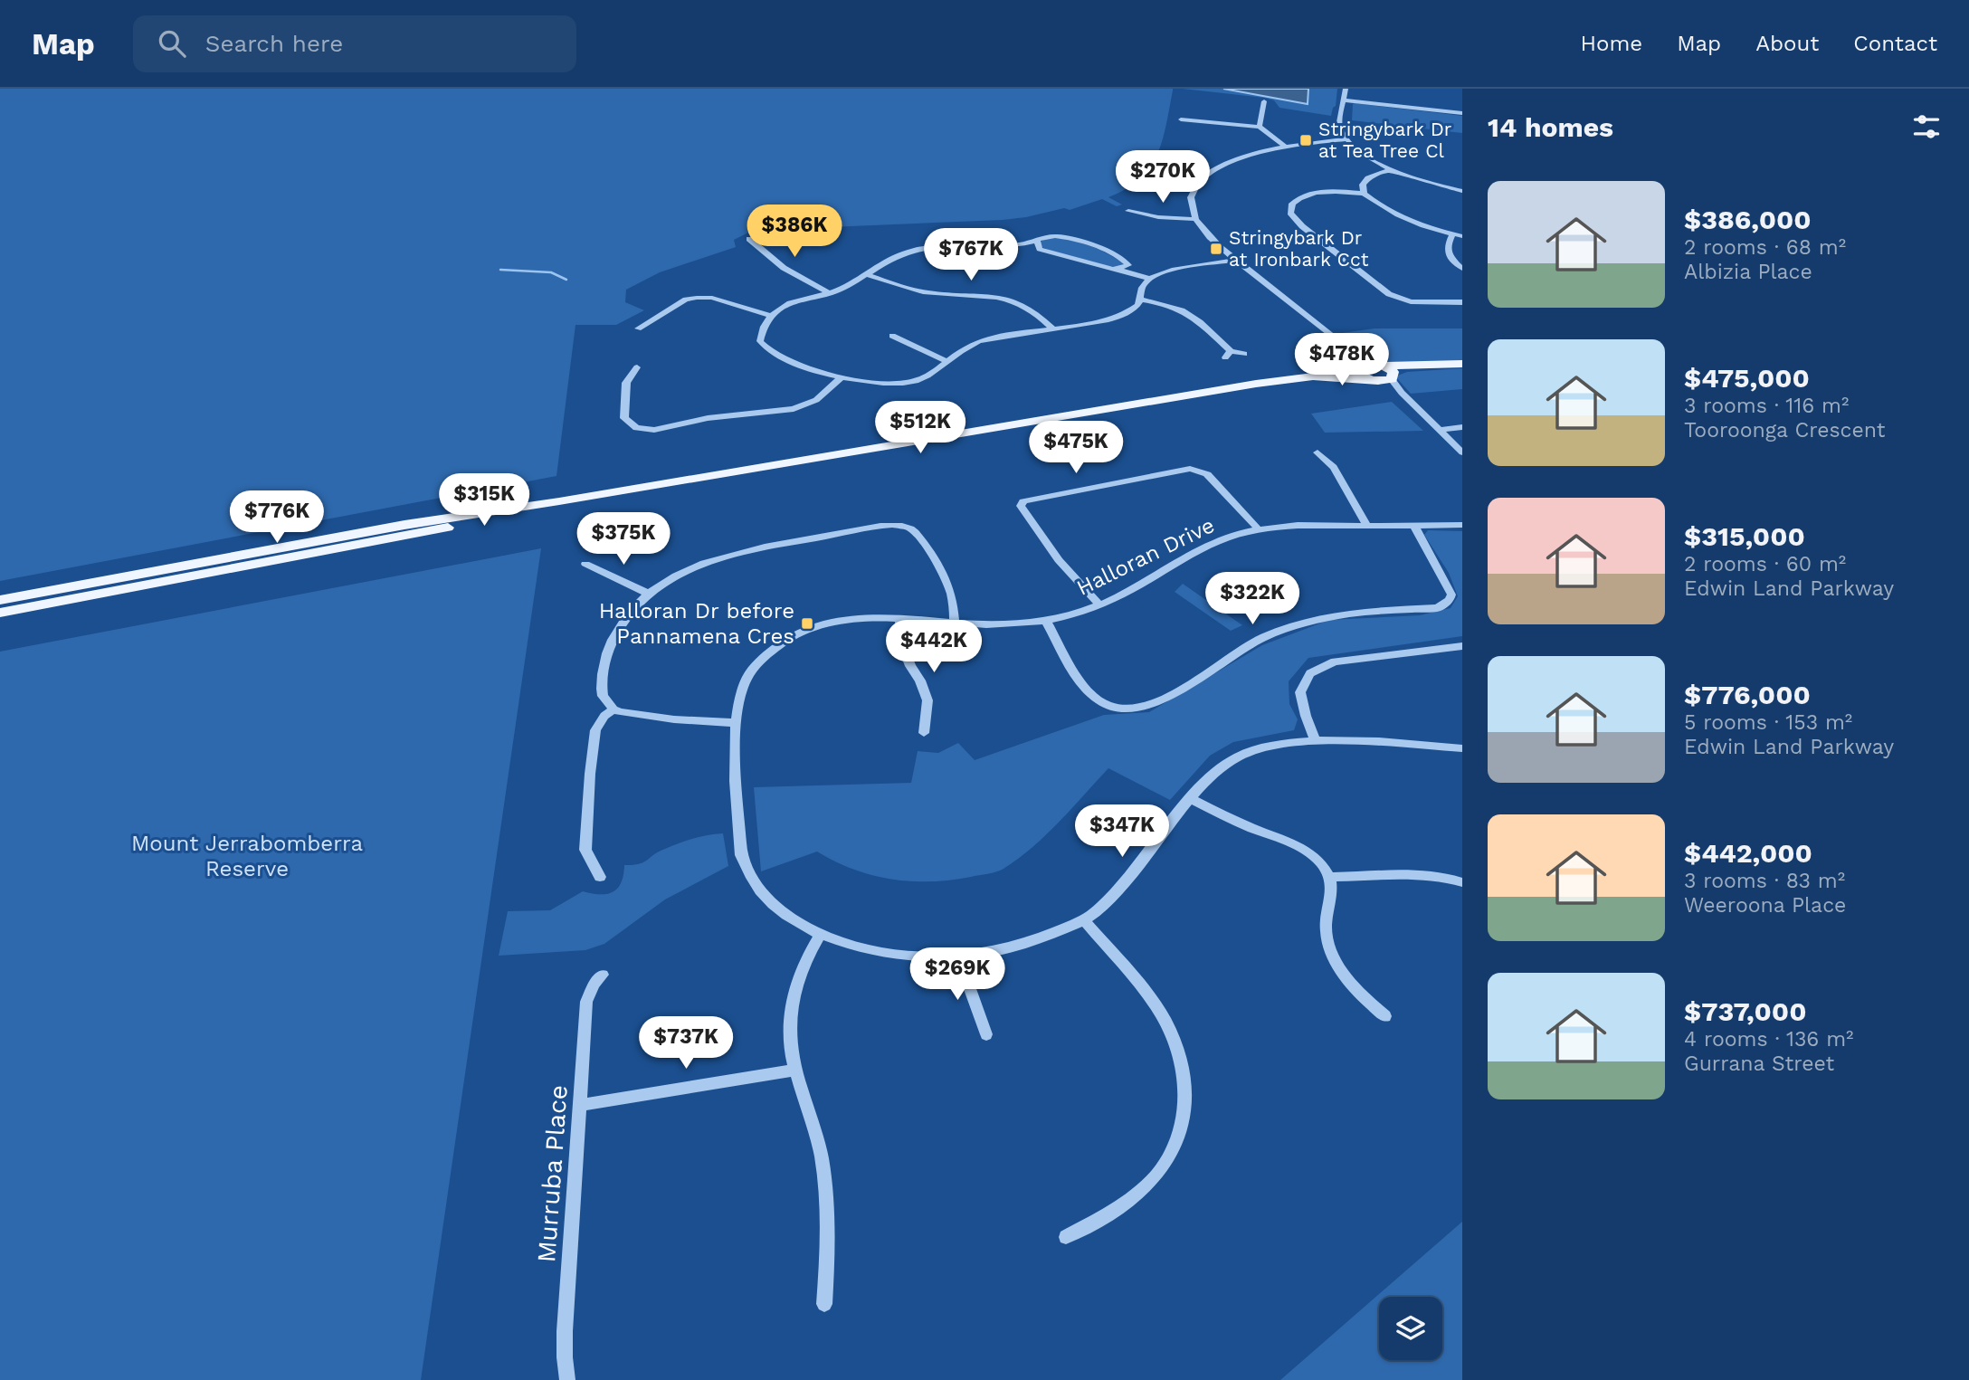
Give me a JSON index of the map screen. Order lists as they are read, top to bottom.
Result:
{
  "streets": {
    "street": ["Halloran Drive", "Murruba Place"]
  },
  "parks": ["Mount Jerrabomberra Reserve"],
  "places": {
    "transit": ["Stringybark Dr at Tea Tree Cl", "Stringybark Dr at Ironbark Cct", "Halloran Dr before Pannamena Cres"]
  },
  "page": {
    "header": "Map",
    "search": "Search here",
    "nav": [
      "Home",
      "Map",
      "About",
      "Contact"
    ],
    "heading": "14 homes",
    "price": [
      "$270K",
      "$386K",
      "$767K",
      "$478K",
      "$512K",
      "$475K",
      "$315K",
      "$776K",
      "$375K",
      "$322K",
      "$442K",
      "$347K",
      "$269K",
      "$737K"
    ],
    "list": [
      {
        "name": "$386,000",
        "note": "2 rooms · 68 m² · Albizia Place"
      },
      {
        "name": "$475,000",
        "note": "3 rooms · 116 m² · Tooroonga Crescent"
      },
      {
        "name": "$315,000",
        "note": "2 rooms · 60 m² · Edwin Land Parkway"
      },
      {
        "name": "$776,000",
        "note": "5 rooms · 153 m² · Edwin Land Parkway"
      },
      {
        "name": "$442,000",
        "note": "3 rooms · 83 m² · Weeroona Place"
      },
      {
        "name": "$737,000",
        "note": "4 rooms · 136 m² · Gurrana Street"
      }
    ]
  }
}
